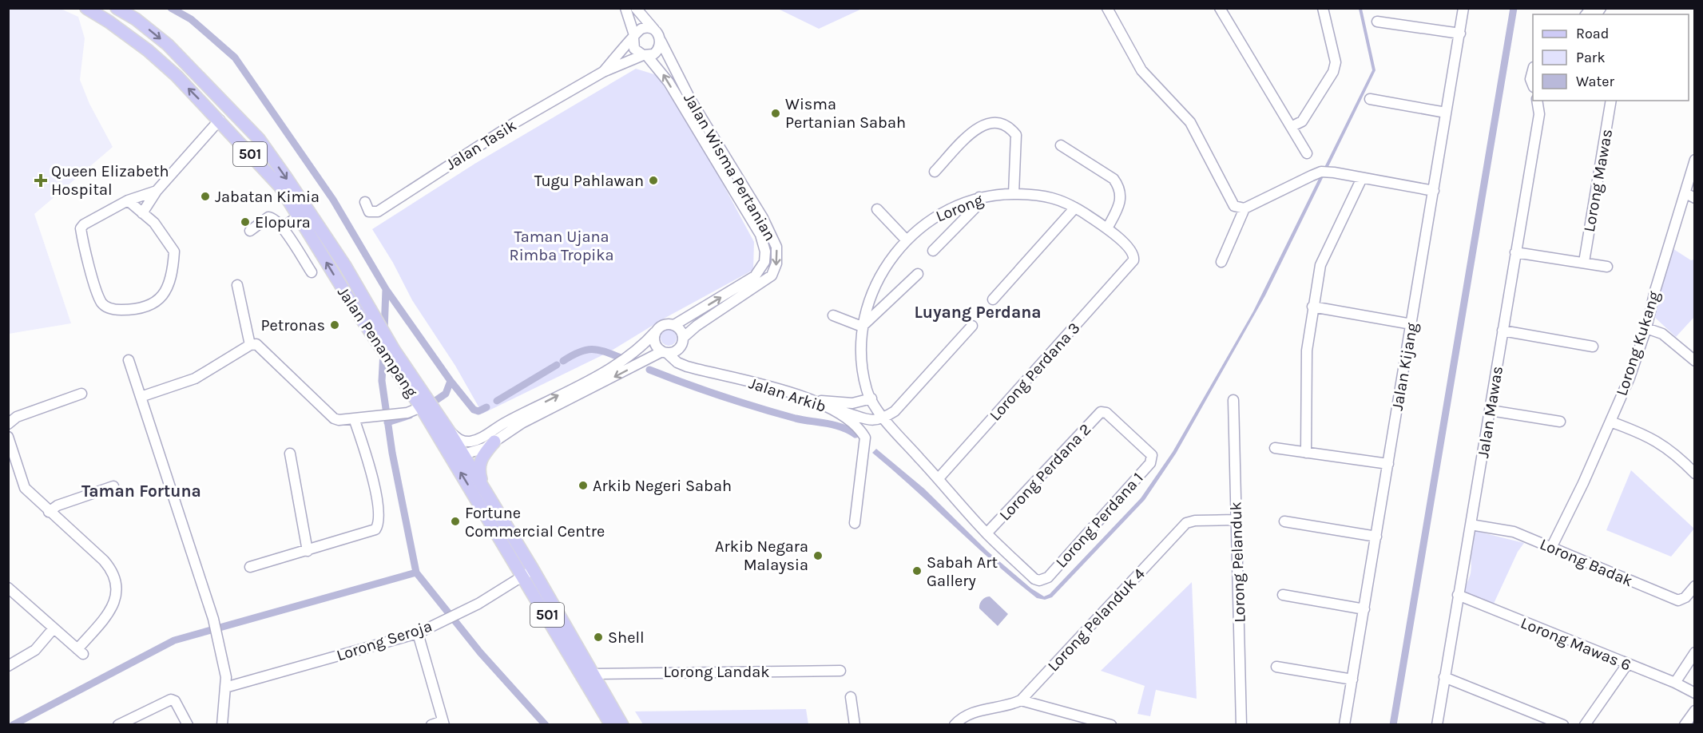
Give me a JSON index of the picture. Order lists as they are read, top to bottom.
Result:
{
  "streets": {
    "main road": ["501", "Jalan Penampang"],
    "street": [
      "Jalan Tasik",
      "Jalan Wisma Pertanian",
      "Lorong Mawas",
      "Lorong",
      "Lorong Kukang",
      "Jalan Kijang",
      "Lorong Perdana 3",
      "Jalan Arkib",
      "Jalan Mawas",
      "Lorong Perdana 2",
      "Lorong Perdana 1",
      "Lorong Pelanduk",
      "Lorong Badak",
      "Lorong Pelanduk 4",
      "Lorong Seroja",
      "Lorong Mawas 6",
      "Lorong Landak"
    ]
  },
  "crossings": [
    ["Jalan Tasik", "Jalan Wisma Pertanian"],
    ["Jalan Wisma Pertanian", "Jalan Arkib"],
    ["Lorong", "Lorong Perdana 3"],
    ["Jalan Penampang", "Lorong Seroja"],
    ["Jalan Penampang", "Lorong Landak"],
    ["Lorong Kukang", "Lorong Badak"],
    ["Jalan Mawas", "Lorong Badak"],
    ["Jalan Mawas", "Lorong Mawas 6"],
    ["Lorong Perdana 2", "Lorong Perdana 1"],
    ["Lorong Pelanduk", "Lorong Pelanduk 4"]
  ],
  "districts": ["Luyang Perdana", "Taman Fortuna"],
  "parks": ["Taman Ujana Rimba Tropika"],
  "places": {
    "other": [
      "Wisma Pertanian Sabah",
      "Tugu Pahlawan",
      "Jabatan Kimia",
      "Elopura",
      "Petronas",
      "Arkib Negeri Sabah",
      "Fortune Commercial Centre",
      "Arkib Negara Malaysia",
      "Sabah Art Gallery",
      "Shell"
    ],
    "health": ["Queen Elizabeth Hospital"]
  },
  "legend": ["Road", "Park", "Water"]
}
